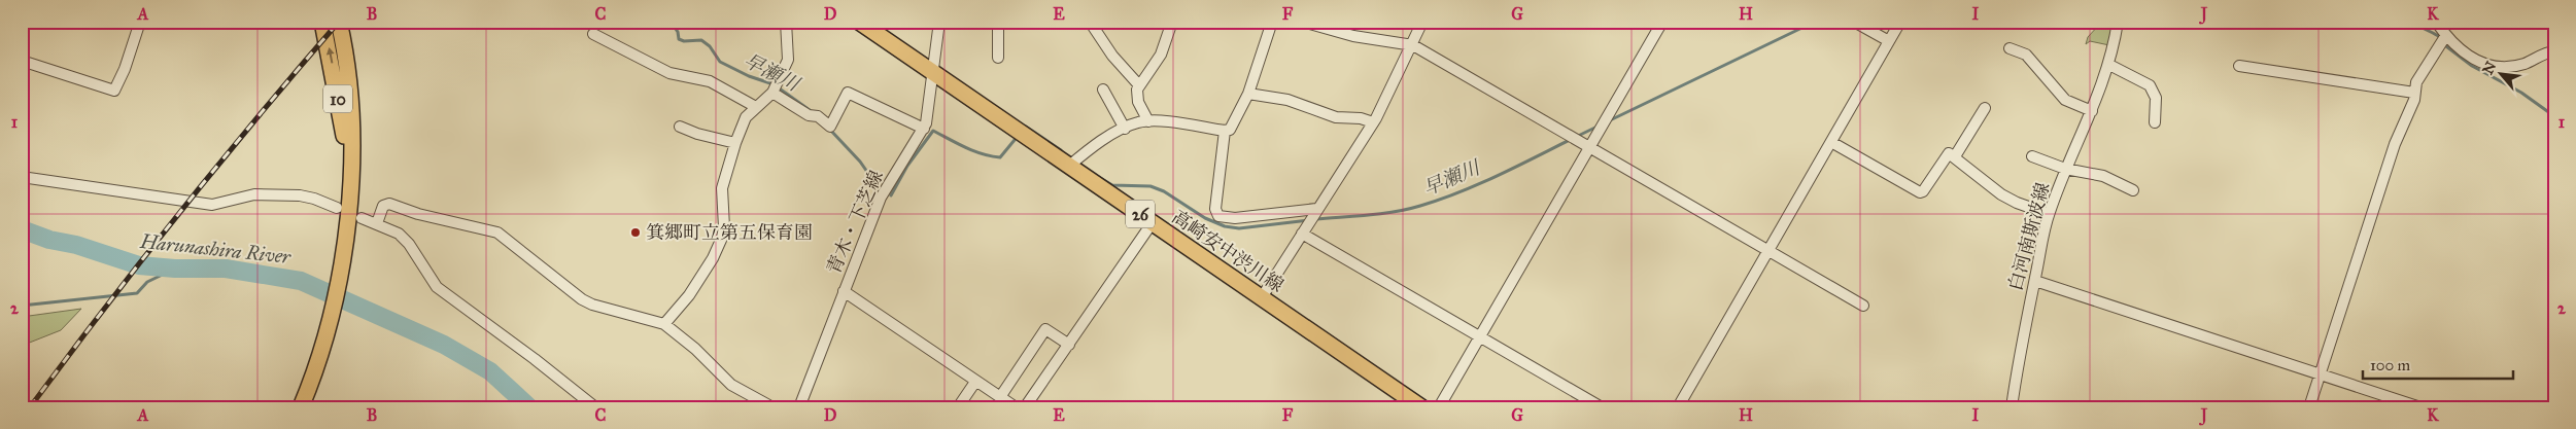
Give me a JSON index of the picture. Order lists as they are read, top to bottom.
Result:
{
  "streets": {
    "main road": ["10", "26", "高崎安中渋川線"],
    "street": ["青木・下芝線", "白河南斯波線"]
  },
  "crossings": [
    ["青木・下芝線", "高崎安中渋川線"]
  ],
  "water": ["早瀬川", "Harunashira River"],
  "places": ["箕郷町立第五保育園"],
  "scale_bar": "100 m",
  "north": "top left",
  "grid": {
    "columns": [
      "A",
      "B",
      "C",
      "D",
      "E",
      "F",
      "G",
      "H",
      "I",
      "J",
      "K"
    ],
    "rows": ["1", "2"]
  }
}
